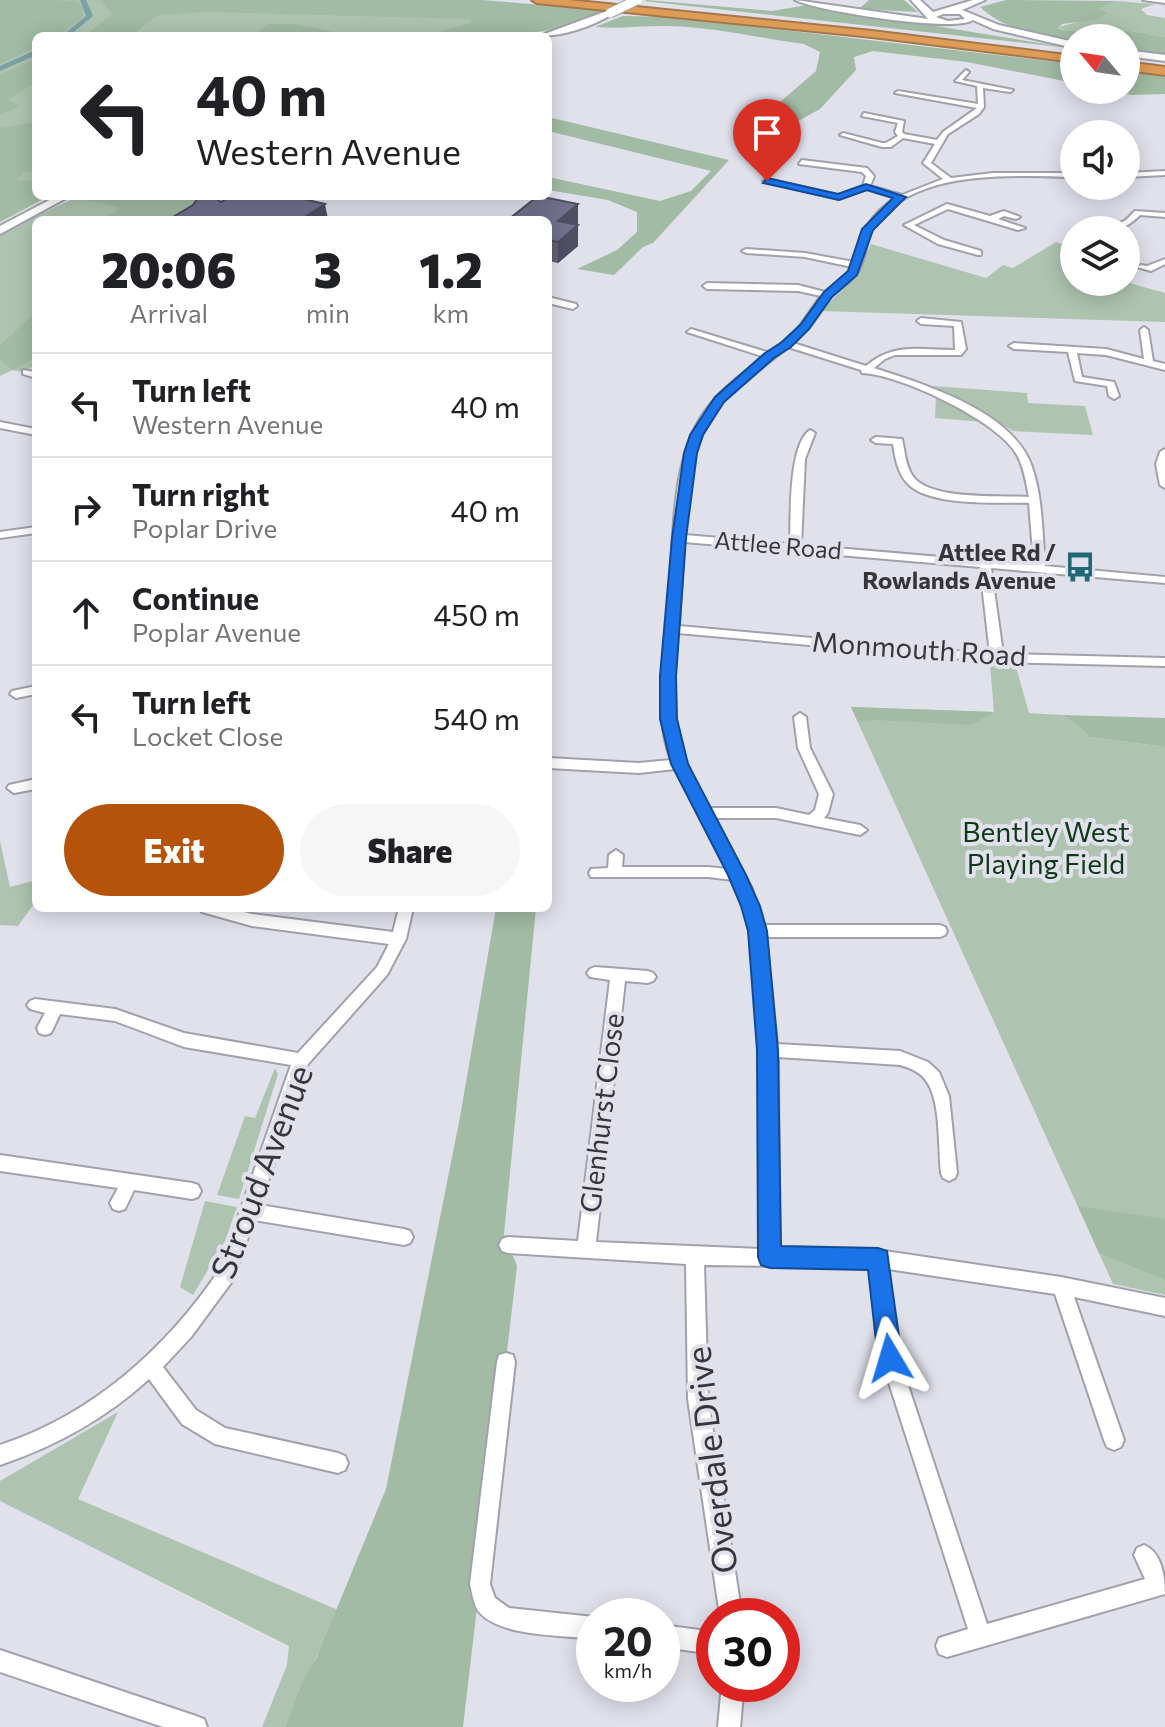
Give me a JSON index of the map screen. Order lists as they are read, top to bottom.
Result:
{
  "streets": {
    "street": [
      "Attlee Road",
      "Monmouth Road",
      "Glenhurst Close",
      "Stroud Avenue",
      "Overdale Drive"
    ]
  },
  "parks": ["Bentley West Playing Field"],
  "places": {
    "bus stop": ["Attlee Rd / Rowlands Avenue"]
  },
  "north": "top left",
  "page": {
    "turn": ["40 m", "Western Avenue"],
    "eta": [
      "20:06",
      "Arrival",
      "3",
      "min",
      "1.2",
      "km"
    ],
    "list": [
      {
        "name": "Turn left",
        "note": "Western Avenue",
        "value": "40 m"
      },
      {
        "name": "Turn right",
        "note": "Poplar Drive",
        "value": "40 m"
      },
      {
        "name": "Continue",
        "note": "Poplar Avenue",
        "value": "450 m"
      },
      {
        "name": "Turn left",
        "note": "Locket Close",
        "value": "540 m"
      }
    ],
    "buttons": ["Exit", "Share"],
    "speed": "20 km/h",
    "limit": "30"
  }
}
